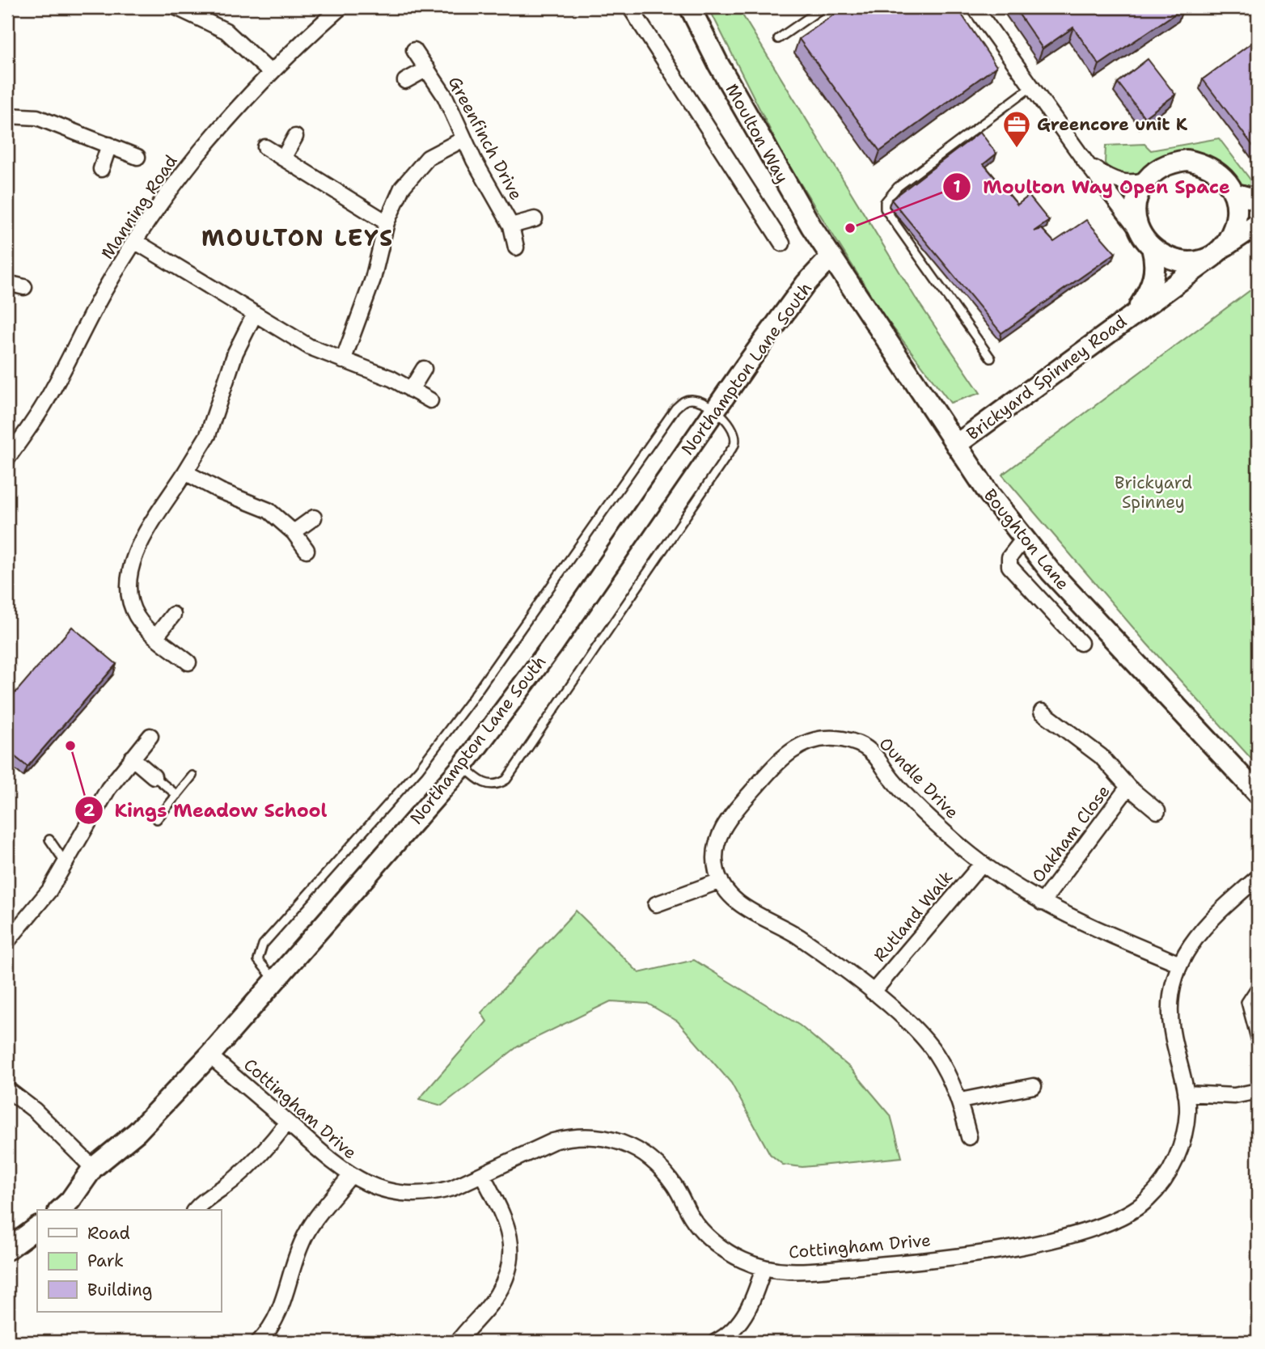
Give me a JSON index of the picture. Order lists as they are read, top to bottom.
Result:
{
  "streets": {
    "street": [
      "Moulton Way",
      "Greenfinch Drive",
      "Manning Road",
      "Northampton Lane South",
      "Brickyard Spinney Road",
      "Boughton Lane",
      "Oundle Drive",
      "Oakham Close",
      "Rutland Walk",
      "Cottingham Drive"
    ]
  },
  "crossings": [
    ["Moulton Way", "Northampton Lane South"],
    ["Moulton Way", "Boughton Lane"],
    ["Northampton Lane South", "Boughton Lane"],
    ["Northampton Lane South", "Cottingham Drive"],
    ["Brickyard Spinney Road", "Boughton Lane"],
    ["Oundle Drive", "Oakham Close"],
    ["Oundle Drive", "Rutland Walk"],
    ["Oundle Drive", "Cottingham Drive"]
  ],
  "districts": ["MOULTON LEYS"],
  "parks": ["Brickyard Spinney"],
  "places": {
    "office": ["Greencore unit K"],
    "other": ["Moulton Way Open Space", "Kings Meadow School"]
  },
  "legend": ["Road", "Park", "Building"]
}
